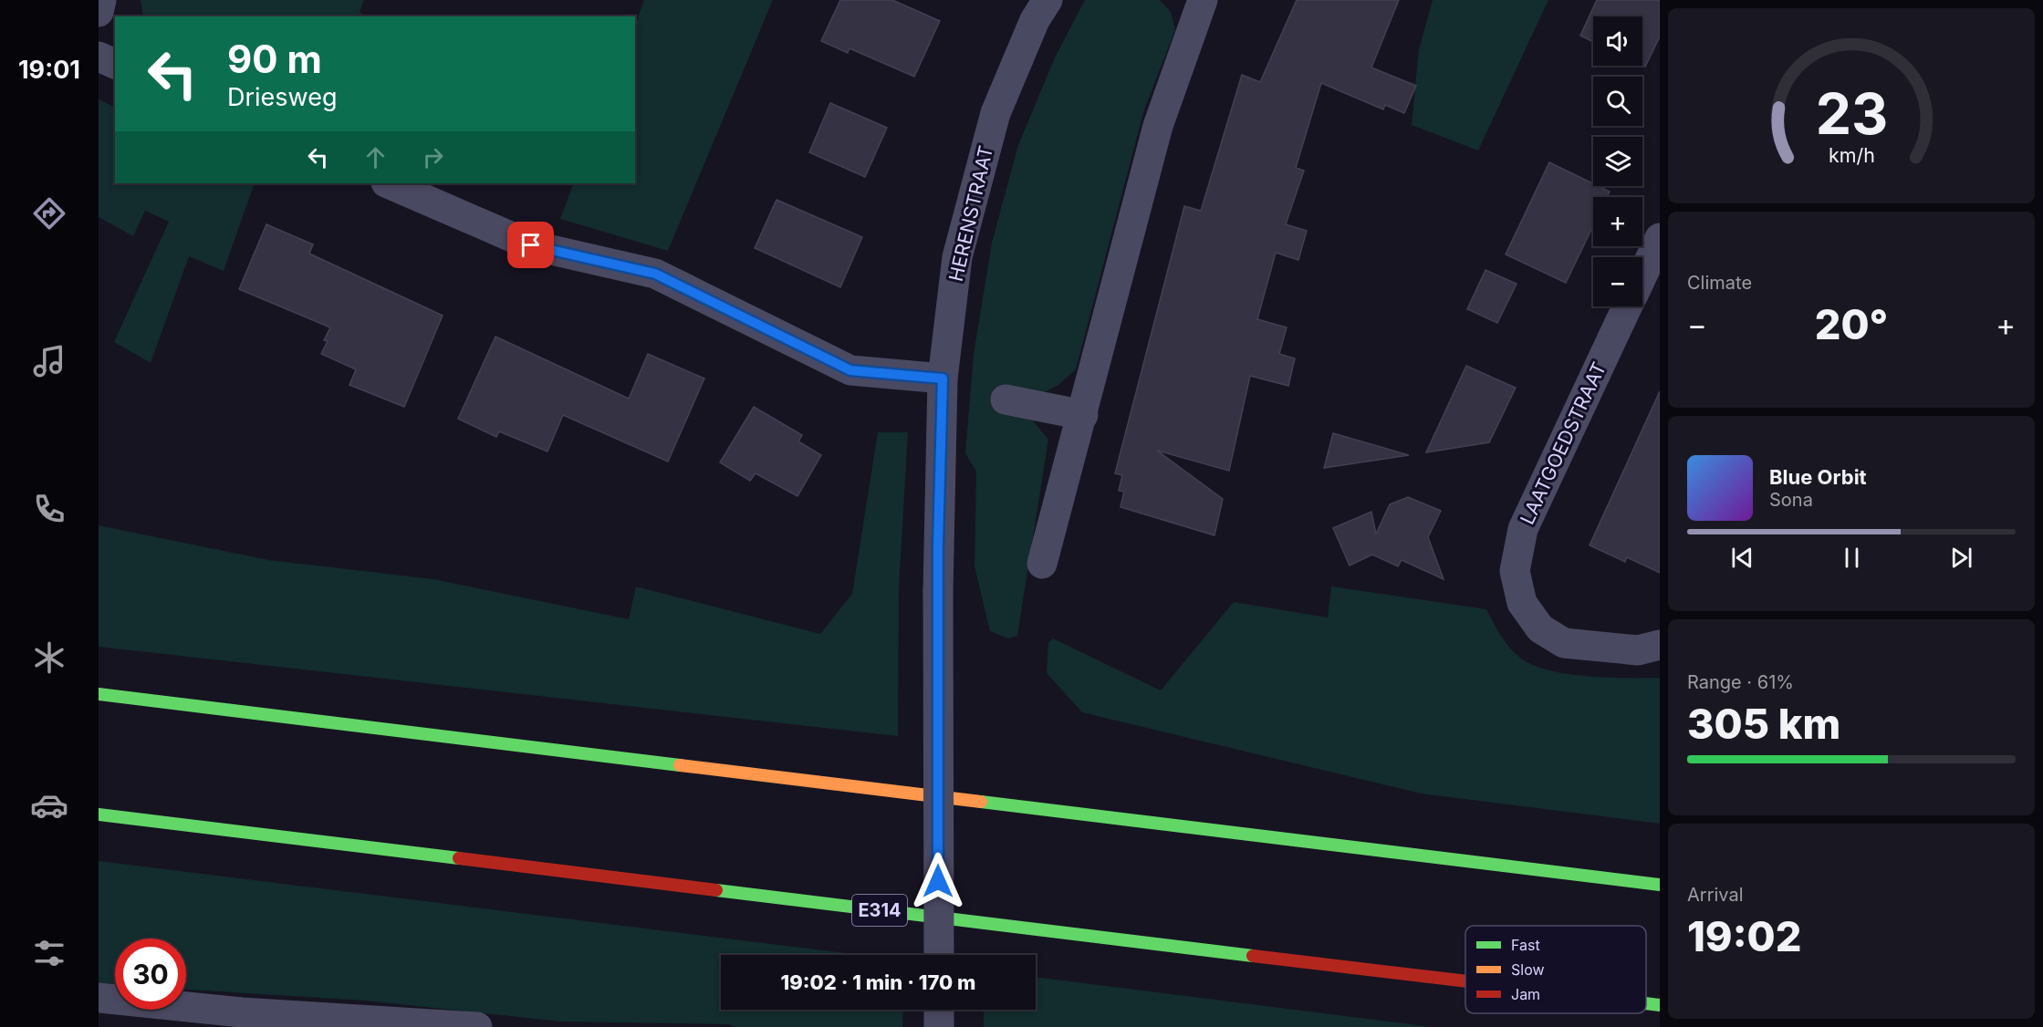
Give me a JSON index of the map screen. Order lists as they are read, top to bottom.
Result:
{
  "streets": {
    "highway": ["E314"],
    "street": ["HERENSTRAAT", "LAATGOEDSTRAAT"]
  },
  "legend": ["Fast", "Slow", "Jam"],
  "page": {
    "tabs": "19:01",
    "map_buttons": ["+", "−"],
    "turn": ["90 m", "Driesweg"],
    "tile": [
      "Climate",
      ["Range · 61%", "305 km"],
      ["Arrival", "19:02"]
    ],
    "heat": ["−", "20°", "+"],
    "song": ["Blue Orbit", "Sona"],
    "limit": "30",
    "trip": "19:02 · 1 min · 170 m",
    "gauge": ["23", "km/h"]
  }
}
